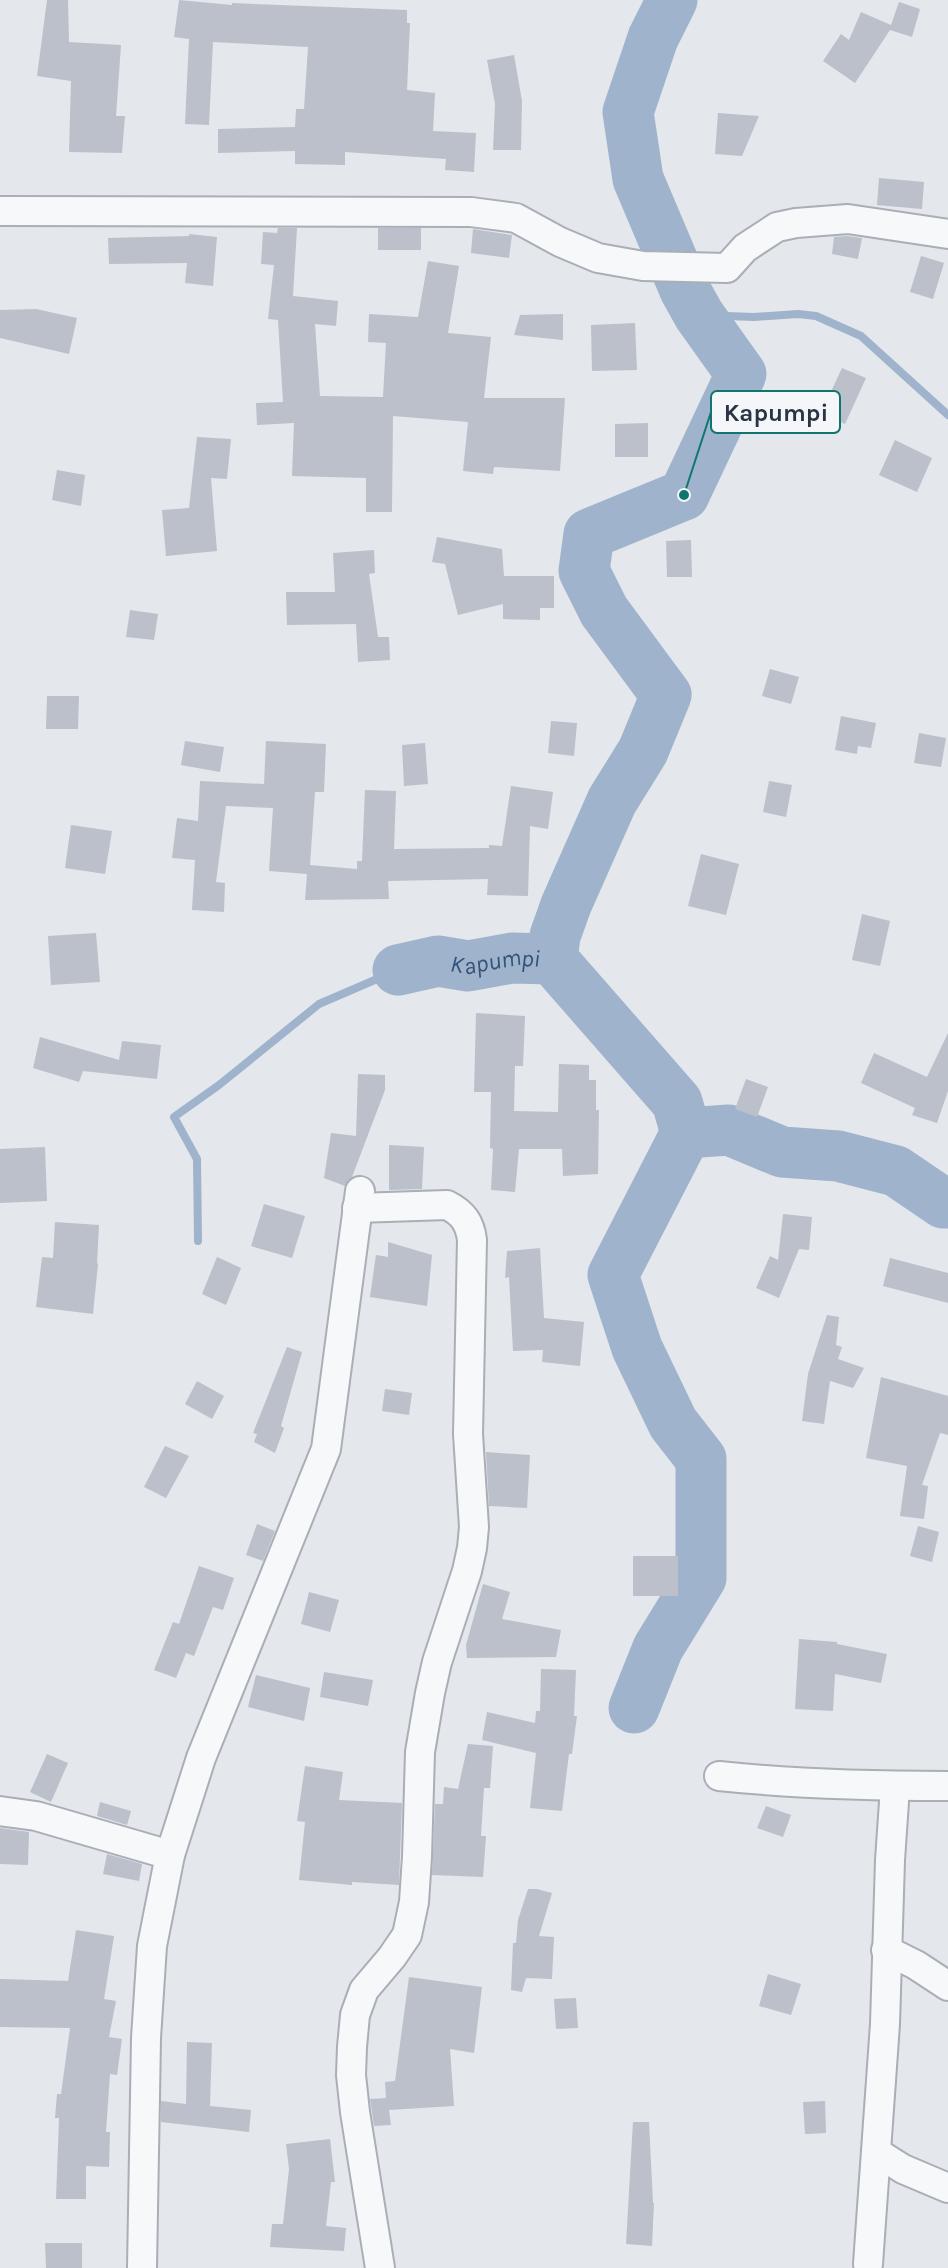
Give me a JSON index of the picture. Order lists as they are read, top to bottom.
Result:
{
  "water": ["Kapumpi"],
  "places": ["Kapumpi"]
}
